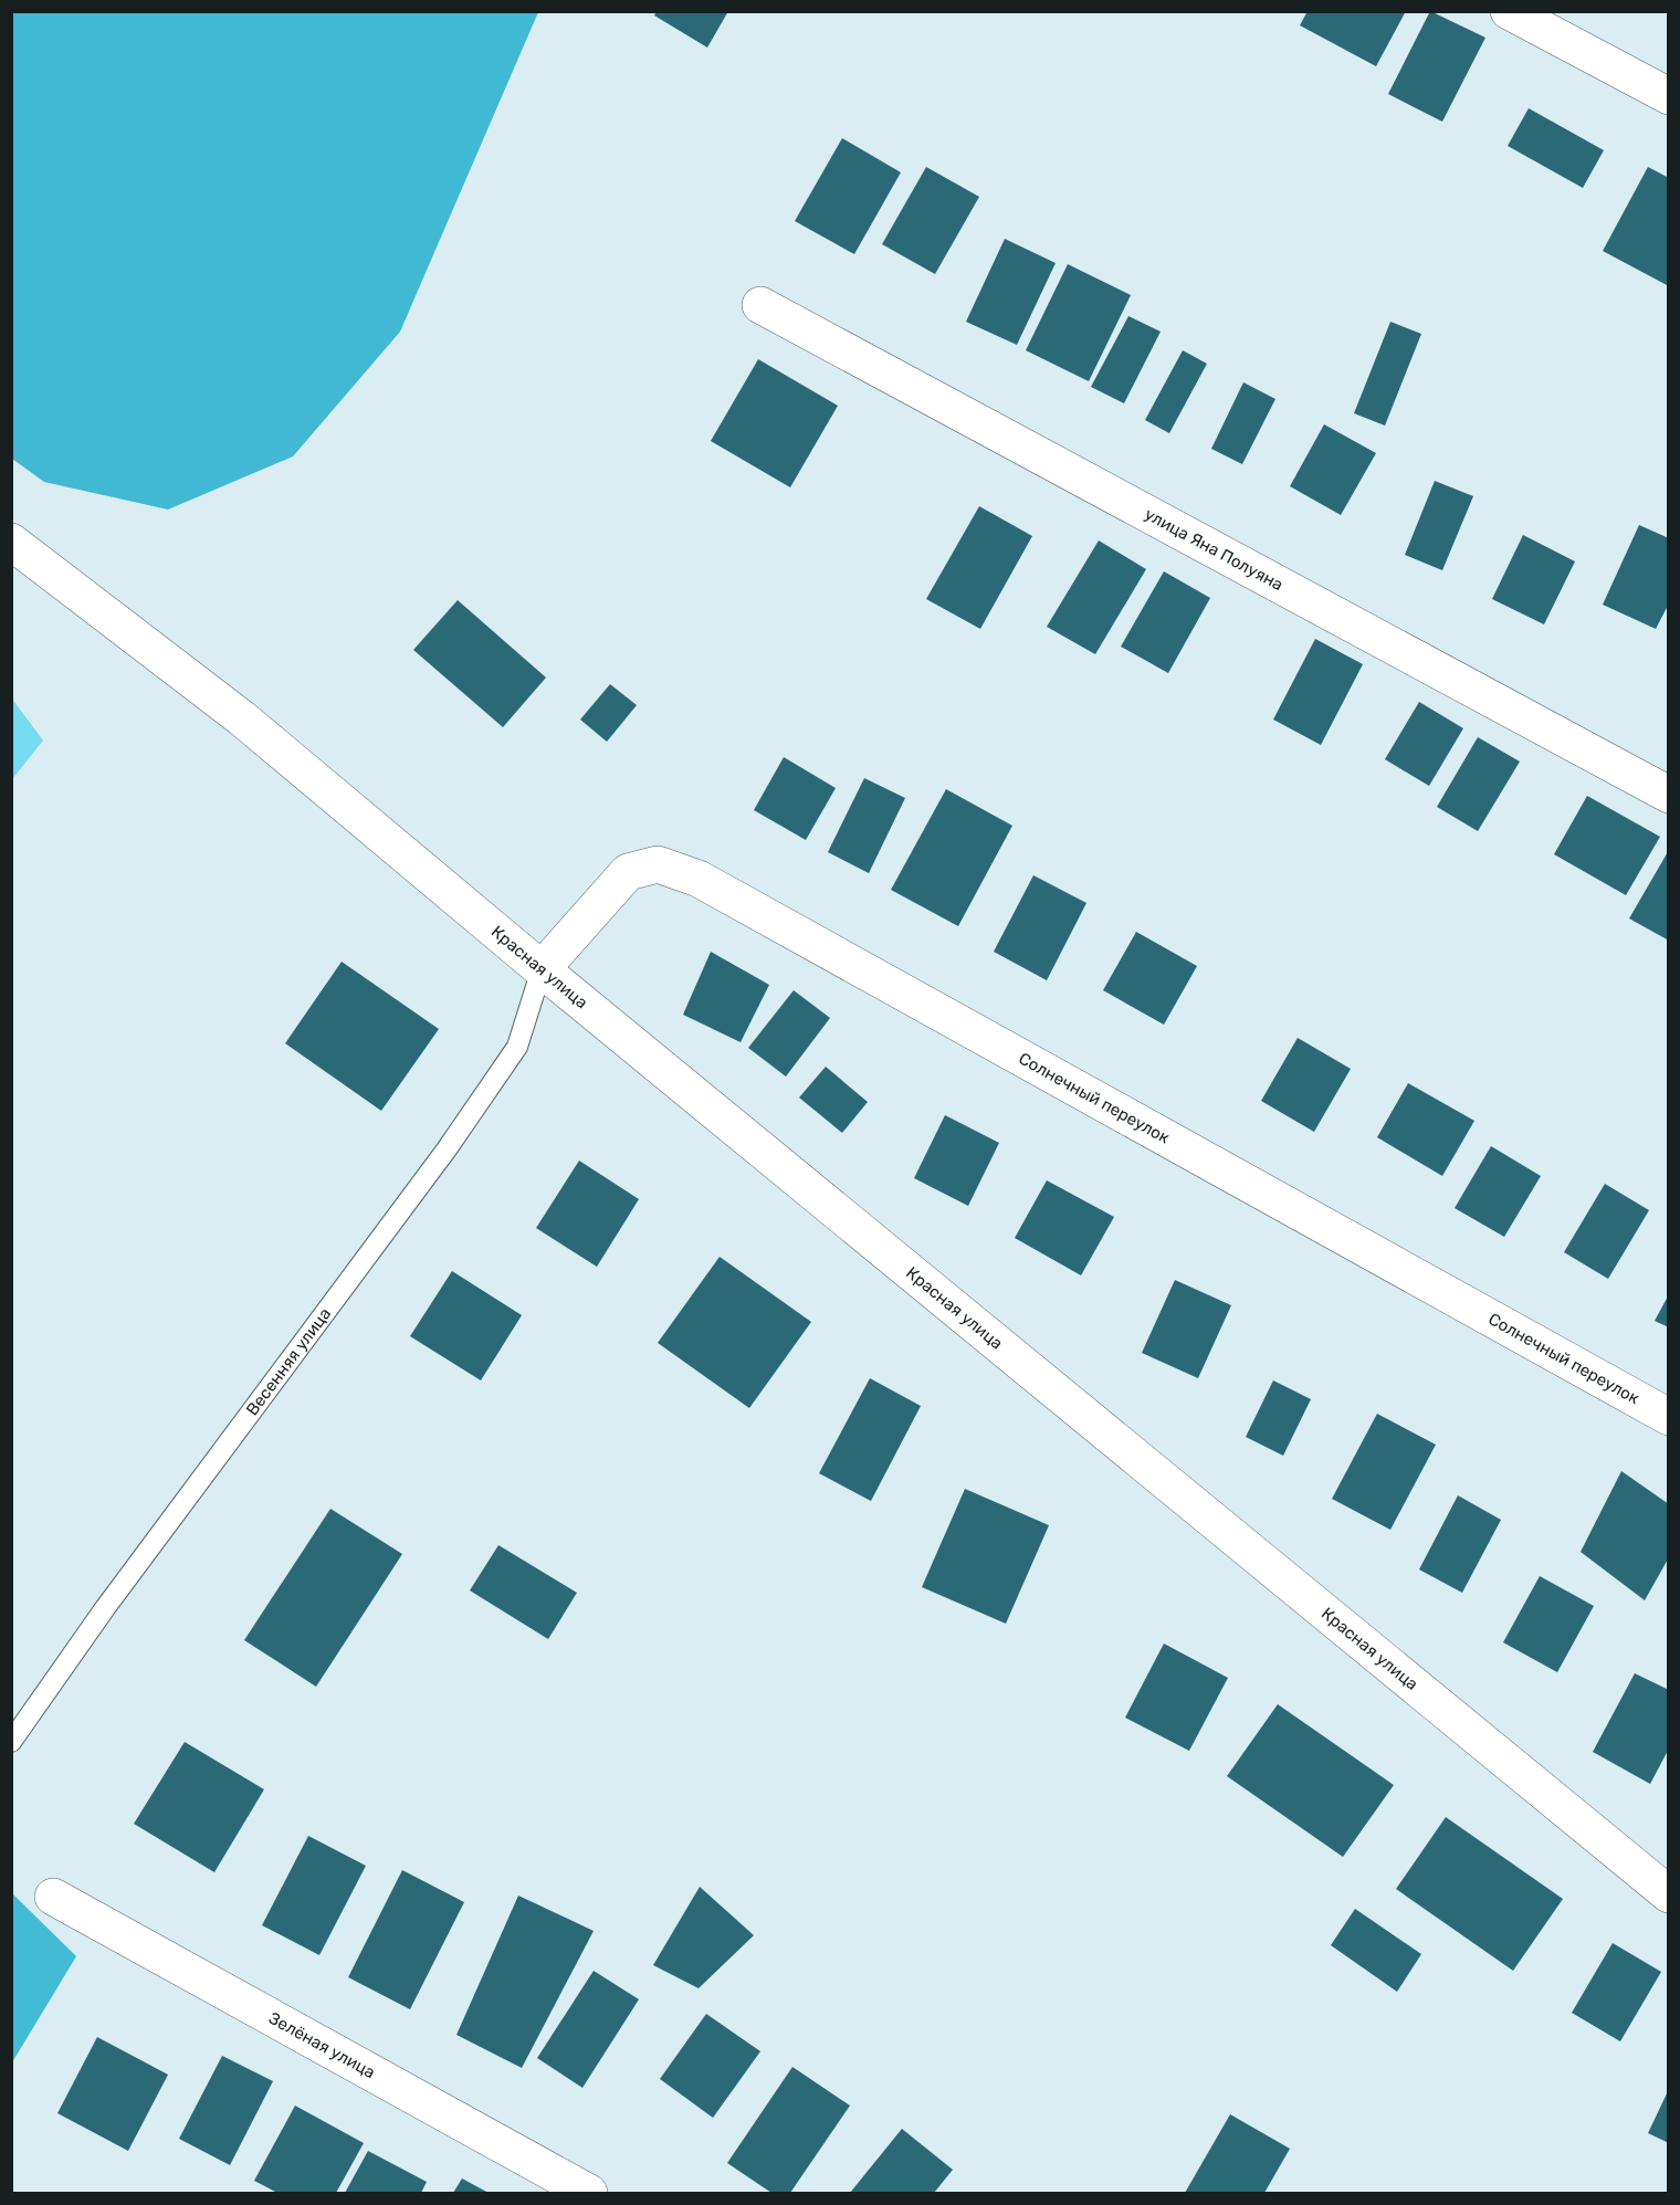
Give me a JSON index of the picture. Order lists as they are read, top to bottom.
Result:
{
  "streets": {
    "street": [
      "улица Яна Полуяна",
      "Красная улица",
      "Солнечный переулок",
      "Зелёная улица"
    ],
    "lane": ["Весенняя улица"]
  },
  "crossings": [
    ["Красная улица", "Солнечный переулок"],
    ["Красная улица", "Весенняя улица"],
    ["Солнечный переулок", "Весенняя улица"]
  ]
}
